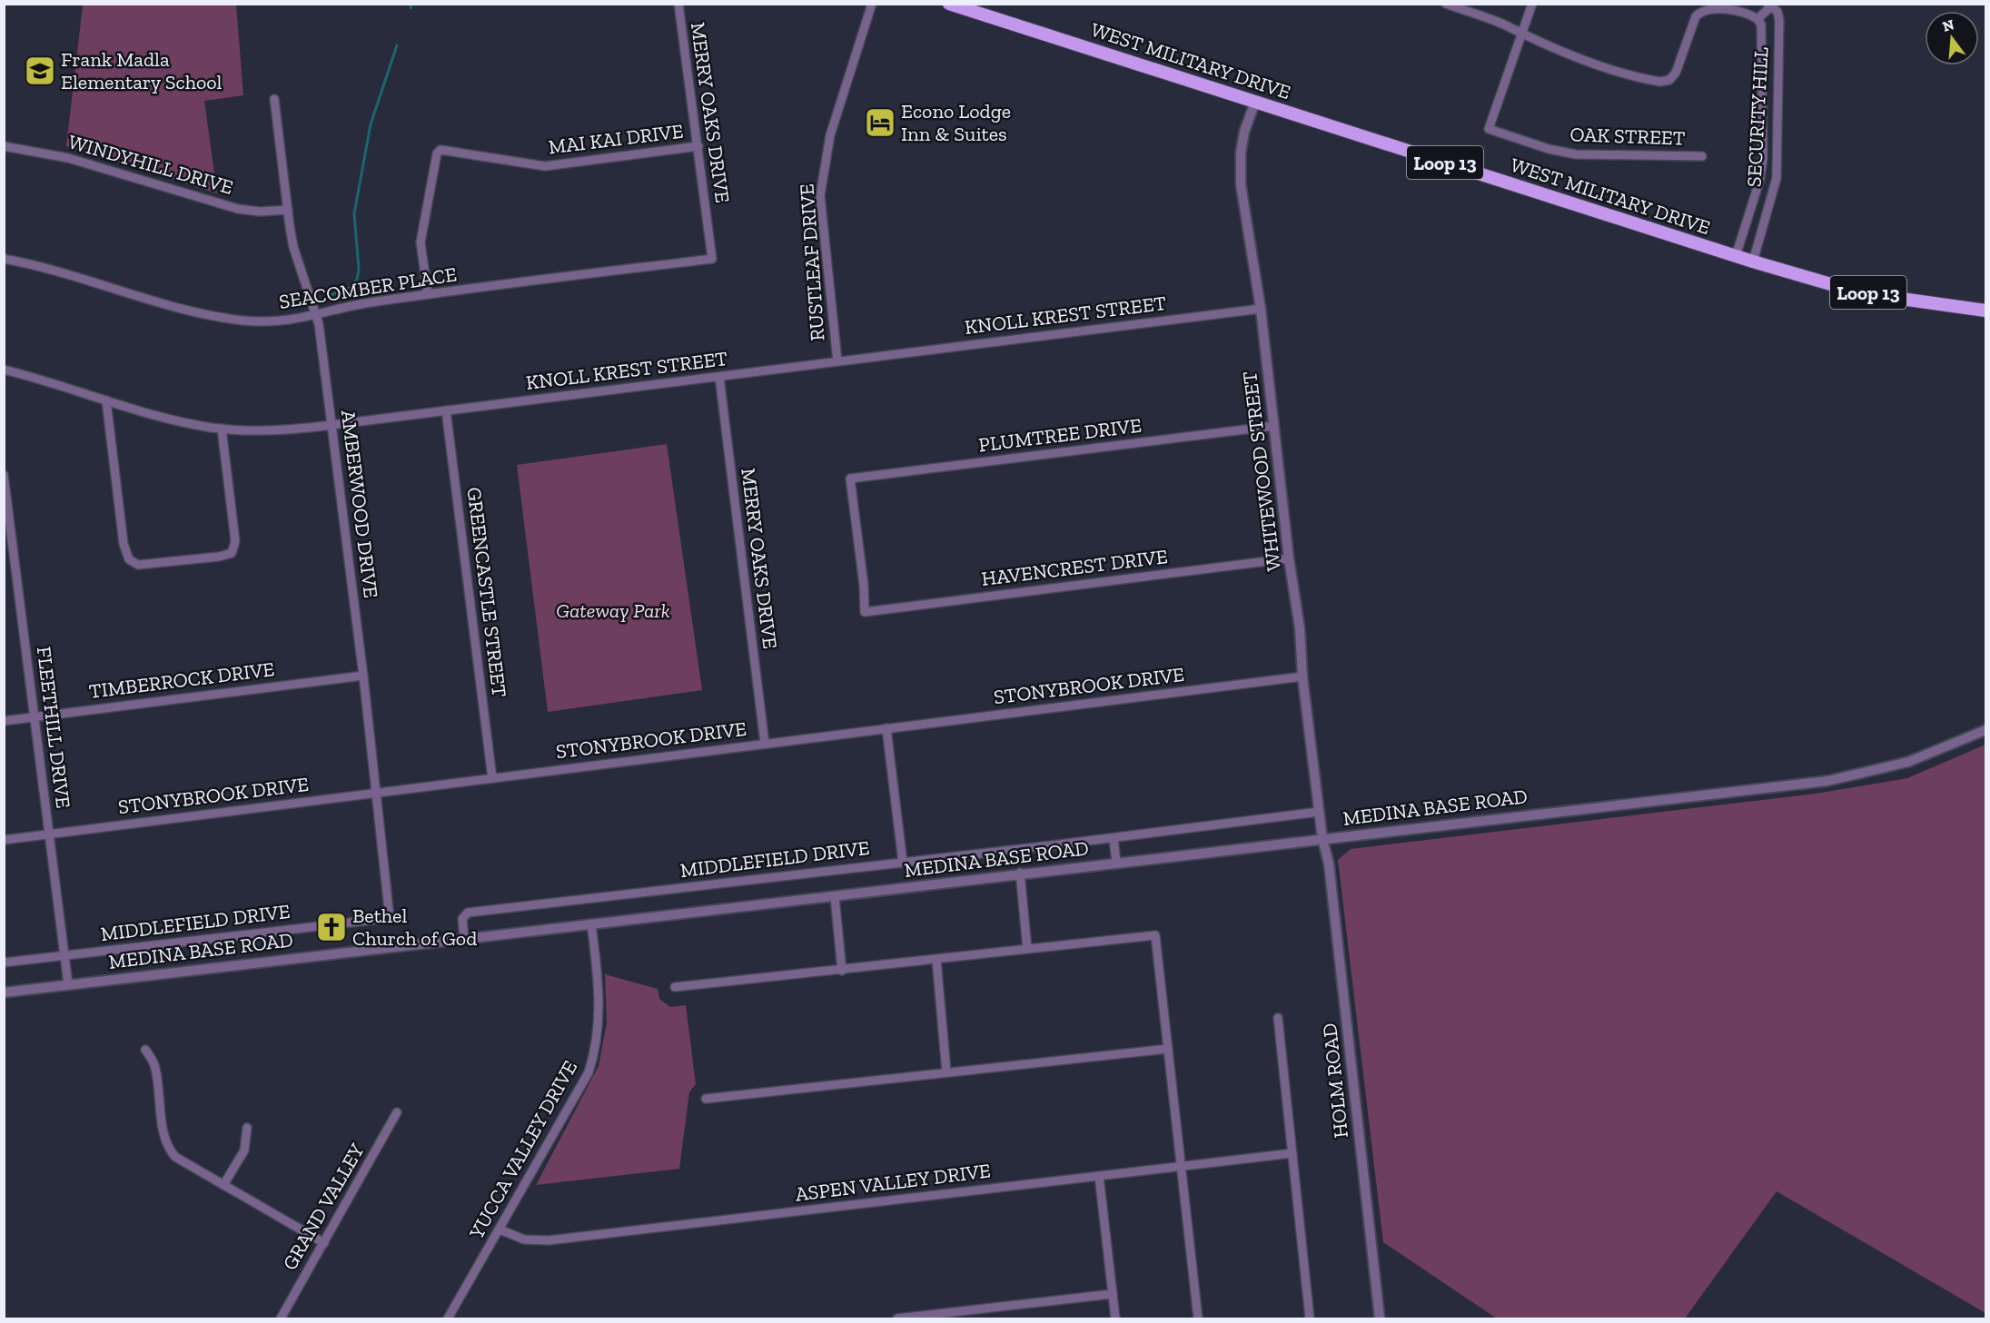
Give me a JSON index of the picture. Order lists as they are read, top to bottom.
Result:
{
  "streets": {
    "main road": ["WEST MILITARY DRIVE", "Loop 13"],
    "street": [
      "MERRY OAKS DRIVE",
      "SECURITY HILL",
      "OAK STREET",
      "MAI KAI DRIVE",
      "WINDYHILL DRIVE",
      "RUSTLEAF DRIVE",
      "SEACOMBER PLACE",
      "KNOLL KREST STREET",
      "PLUMTREE DRIVE",
      "WHITEWOOD STREET",
      "AMBERWOOD DRIVE",
      "HAVENCREST DRIVE",
      "GREENCASTLE STREET",
      "TIMBERROCK DRIVE",
      "STONYBROOK DRIVE",
      "FLEETHILL DRIVE",
      "MEDINA BASE ROAD",
      "MIDDLEFIELD DRIVE",
      "HOLM ROAD",
      "YUCCA VALLEY DRIVE",
      "ASPEN VALLEY DRIVE",
      "GRAND VALLEY"
    ]
  },
  "crossings": [
    ["WEST MILITARY DRIVE", "SECURITY HILL"],
    ["WEST MILITARY DRIVE", "WHITEWOOD STREET"],
    ["MERRY OAKS DRIVE", "MAI KAI DRIVE"],
    ["MERRY OAKS DRIVE", "SEACOMBER PLACE"],
    ["MERRY OAKS DRIVE", "KNOLL KREST STREET"],
    ["MERRY OAKS DRIVE", "STONYBROOK DRIVE"],
    ["MAI KAI DRIVE", "SEACOMBER PLACE"],
    ["WINDYHILL DRIVE", "AMBERWOOD DRIVE"],
    ["RUSTLEAF DRIVE", "KNOLL KREST STREET"],
    ["SEACOMBER PLACE", "AMBERWOOD DRIVE"],
    ["KNOLL KREST STREET", "WHITEWOOD STREET"],
    ["KNOLL KREST STREET", "AMBERWOOD DRIVE"],
    ["KNOLL KREST STREET", "GREENCASTLE STREET"],
    ["PLUMTREE DRIVE", "WHITEWOOD STREET"],
    ["PLUMTREE DRIVE", "HAVENCREST DRIVE"],
    ["WHITEWOOD STREET", "HAVENCREST DRIVE"],
    ["WHITEWOOD STREET", "STONYBROOK DRIVE"],
    ["WHITEWOOD STREET", "MEDINA BASE ROAD"],
    ["WHITEWOOD STREET", "MIDDLEFIELD DRIVE"],
    ["WHITEWOOD STREET", "HOLM ROAD"],
    ["AMBERWOOD DRIVE", "TIMBERROCK DRIVE"],
    ["AMBERWOOD DRIVE", "STONYBROOK DRIVE"],
    ["AMBERWOOD DRIVE", "MIDDLEFIELD DRIVE"],
    ["GREENCASTLE STREET", "STONYBROOK DRIVE"],
    ["TIMBERROCK DRIVE", "FLEETHILL DRIVE"],
    ["STONYBROOK DRIVE", "FLEETHILL DRIVE"],
    ["FLEETHILL DRIVE", "MEDINA BASE ROAD"],
    ["FLEETHILL DRIVE", "MIDDLEFIELD DRIVE"],
    ["MEDINA BASE ROAD", "MIDDLEFIELD DRIVE"],
    ["MEDINA BASE ROAD", "HOLM ROAD"],
    ["MEDINA BASE ROAD", "YUCCA VALLEY DRIVE"],
    ["YUCCA VALLEY DRIVE", "ASPEN VALLEY DRIVE"]
  ],
  "parks": ["Gateway Park"],
  "places": {
    "school or university": ["Frank Madla Elementary School"],
    "hotel": ["Econo Lodge Inn & Suites"],
    "church": ["Bethel Church of God"]
  },
  "north": "top"
}
